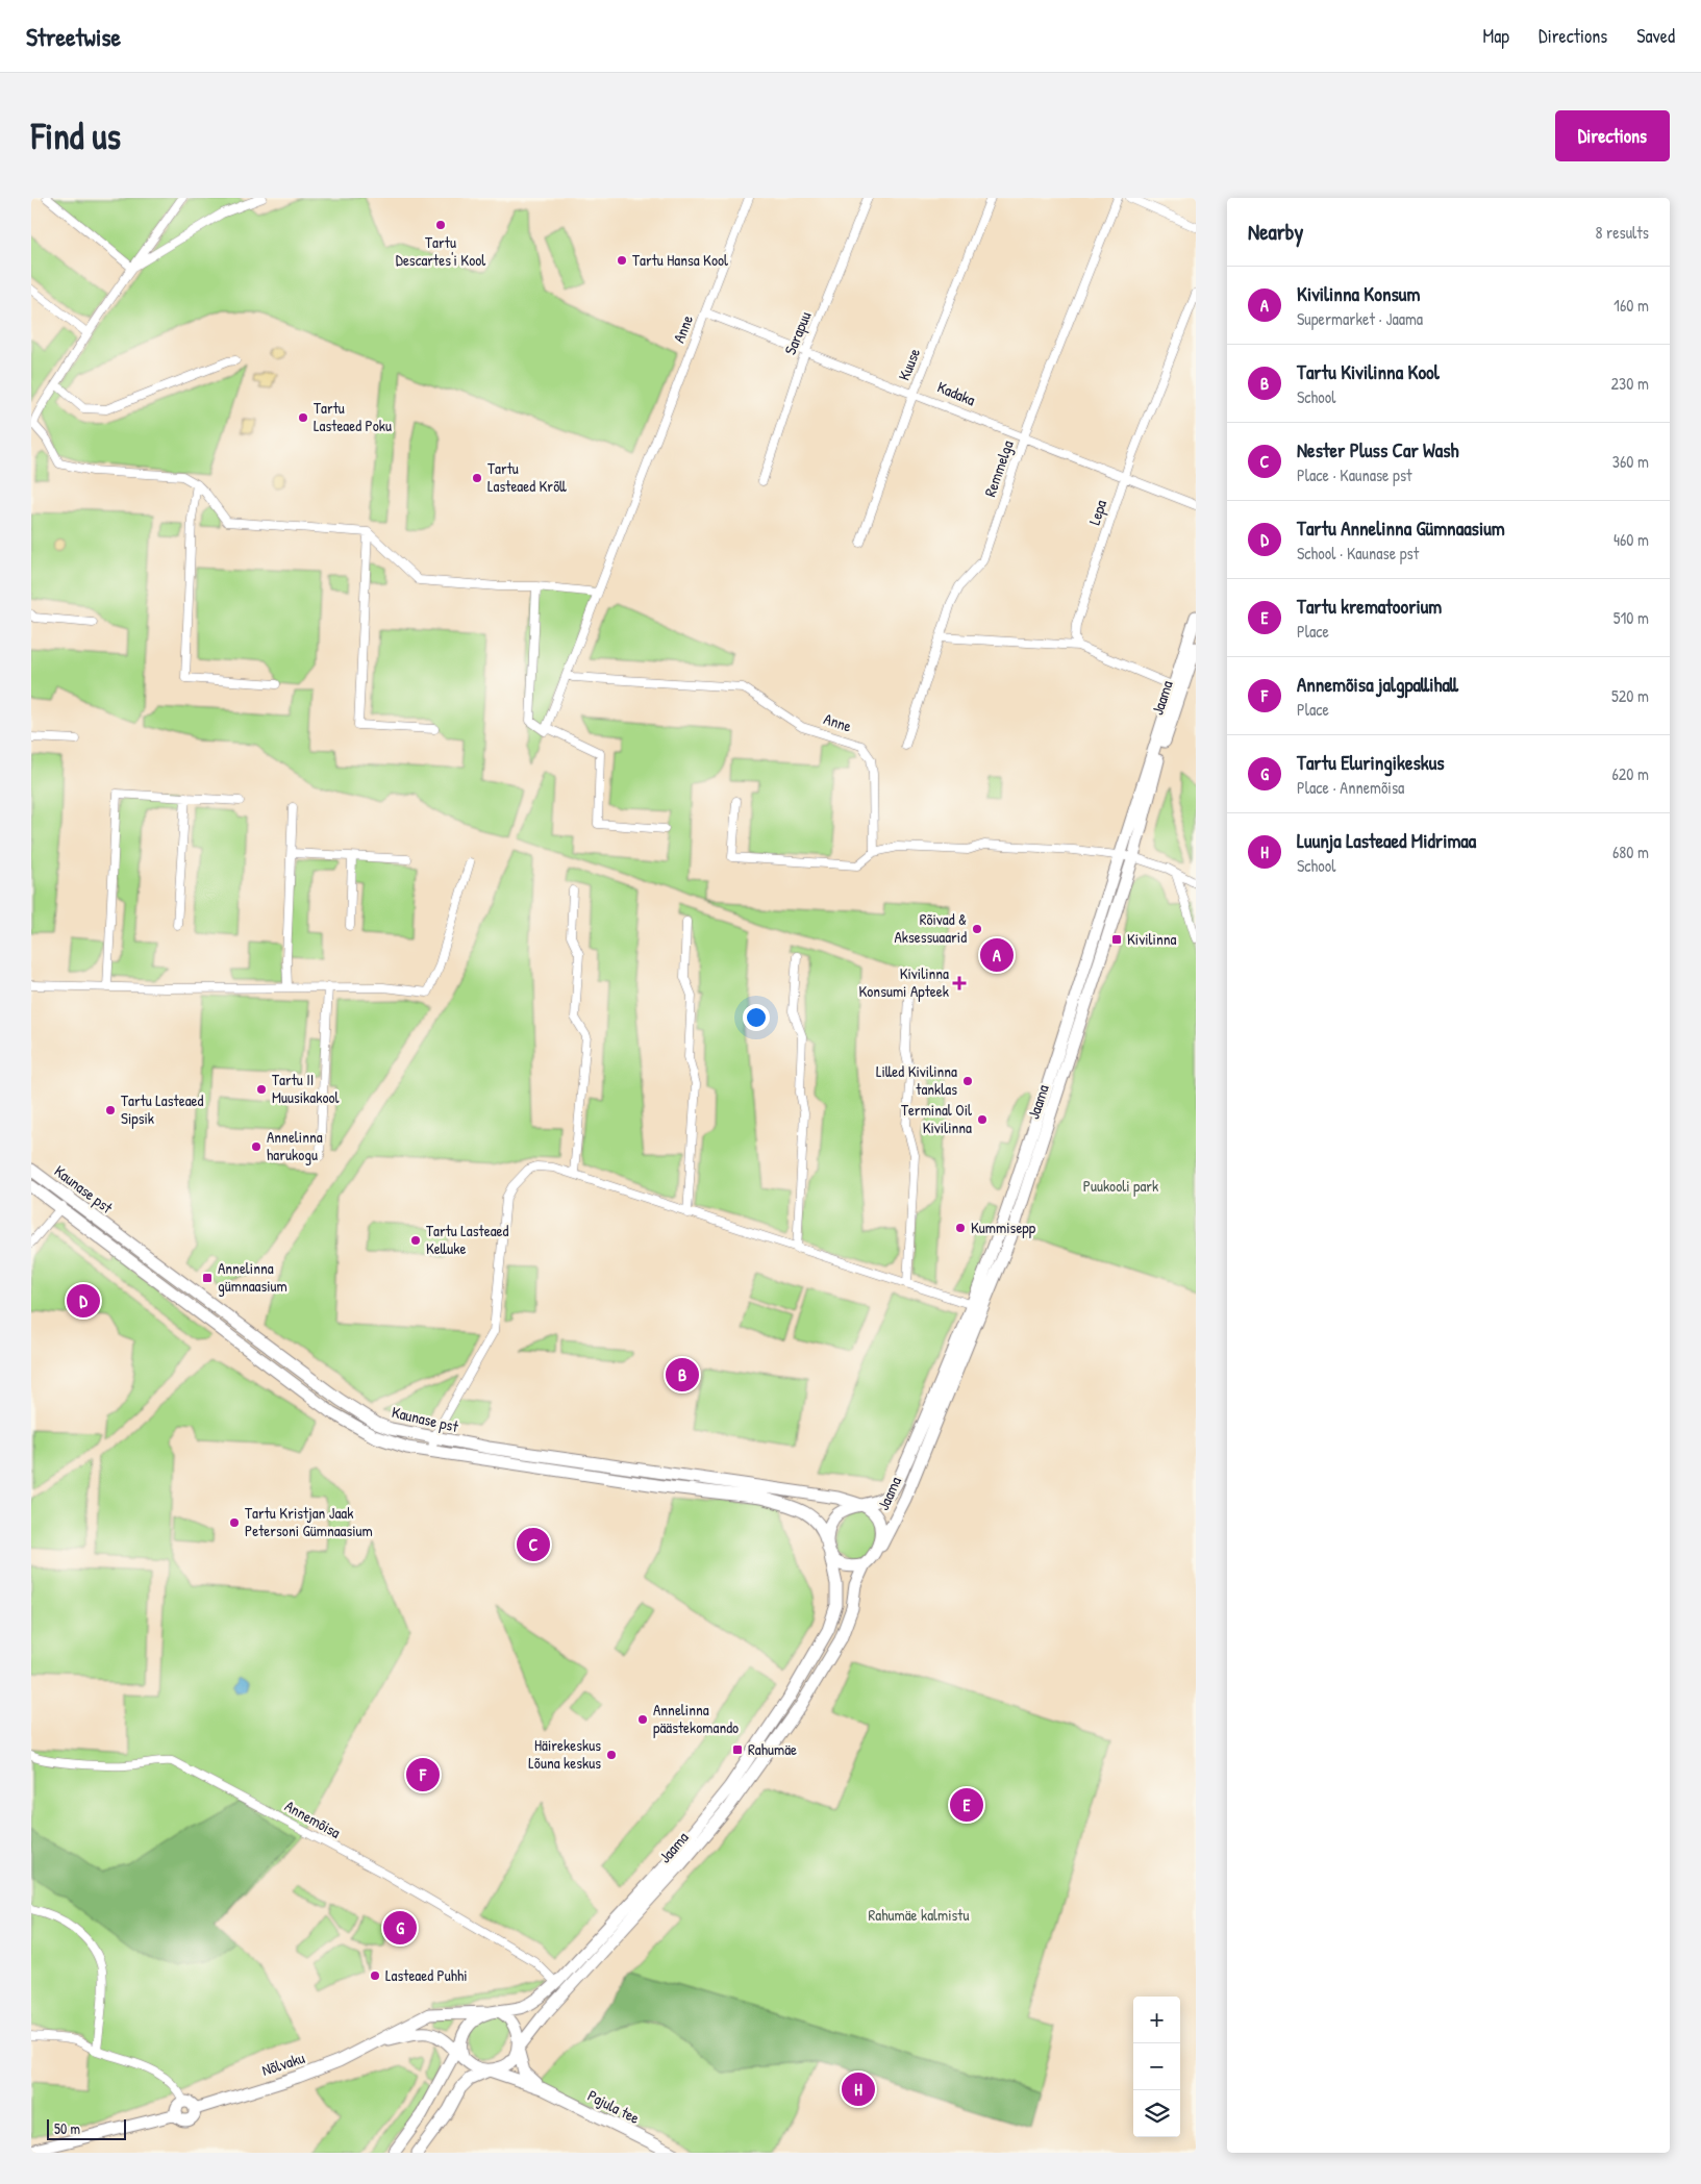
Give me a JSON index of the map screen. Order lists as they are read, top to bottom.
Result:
{
  "streets": {
    "main road": [
      "Jaama",
      "Kaunase pst",
      "Nõlvaku",
      "Pajula tee"
    ],
    "street": [
      "Anne",
      "Sarapuu",
      "Kuuse",
      "Kadaka",
      "Remmelga",
      "Lepa",
      "Annemõisa"
    ]
  },
  "crossings": [
    ["Anne", "Kadaka"],
    ["Sarapuu", "Kadaka"],
    ["Kuuse", "Kadaka"],
    ["Kadaka", "Remmelga"],
    ["Kadaka", "Lepa"],
    ["Jaama", "Kaunase pst"],
    ["Jaama", "Annemõisa"],
    ["Jaama", "Nõlvaku"]
  ],
  "parks": ["Puukooli park", "Rahumäe kalmistu"],
  "places": {
    "other": [
      "Tartu Descartes'i Kool",
      "Tartu Hansa Kool",
      "Tartu Lasteaed Poku",
      "Tartu Lasteaed Krõll",
      "Rõivad & Aksessuaarid",
      "Lilled Kivilinna tanklas",
      "Tartu II Muusikakool",
      "Tartu Lasteaed Sipsik",
      "Terminal Oil Kivilinna",
      "Annelinna harukogu",
      "Kummisepp",
      "Tartu Lasteaed Kelluke",
      "Tartu Kristjan Jaak Petersoni Gümnaasium",
      "Annelinna päästekomando",
      "Häirekeskus Lõuna keskus",
      "Lasteaed Puhhi"
    ],
    "transit": ["Kivilinna", "Annelinna gümnaasium", "Rahumäe"],
    "health": ["Kivilinna Konsumi Apteek"]
  },
  "scale_bar": "50 m",
  "page": {
    "header": "Streetwise",
    "nav": ["Map", "Directions", "Saved"],
    "buttons": "Directions",
    "title": "Find us",
    "heading": ["Nearby", "8 results"],
    "list": [
      {
        "mark": "A",
        "name": "Kivilinna Konsum",
        "note": "Supermarket · Jaama",
        "value": "160 m"
      },
      {
        "mark": "B",
        "name": "Tartu Kivilinna Kool",
        "note": "School",
        "value": "230 m"
      },
      {
        "mark": "C",
        "name": "Nester Pluss Car Wash",
        "note": "Place · Kaunase pst",
        "value": "360 m"
      },
      {
        "mark": "D",
        "name": "Tartu Annelinna Gümnaasium",
        "note": "School · Kaunase pst",
        "value": "460 m"
      },
      {
        "mark": "E",
        "name": "Tartu krematoorium",
        "note": "Place",
        "value": "510 m"
      },
      {
        "mark": "F",
        "name": "Annemõisa jalgpallihall",
        "note": "Place",
        "value": "520 m"
      },
      {
        "mark": "G",
        "name": "Tartu Eluringikeskus",
        "note": "Place · Annemõisa",
        "value": "620 m"
      },
      {
        "mark": "H",
        "name": "Luunja Lasteaed Midrimaa",
        "note": "School",
        "value": "680 m"
      }
    ],
    "pins": [
      "A",
      "D",
      "B",
      "C",
      "F",
      "E",
      "G",
      "H"
    ],
    "map_buttons": ["+", "−"],
    "scale": "50 m"
  }
}
